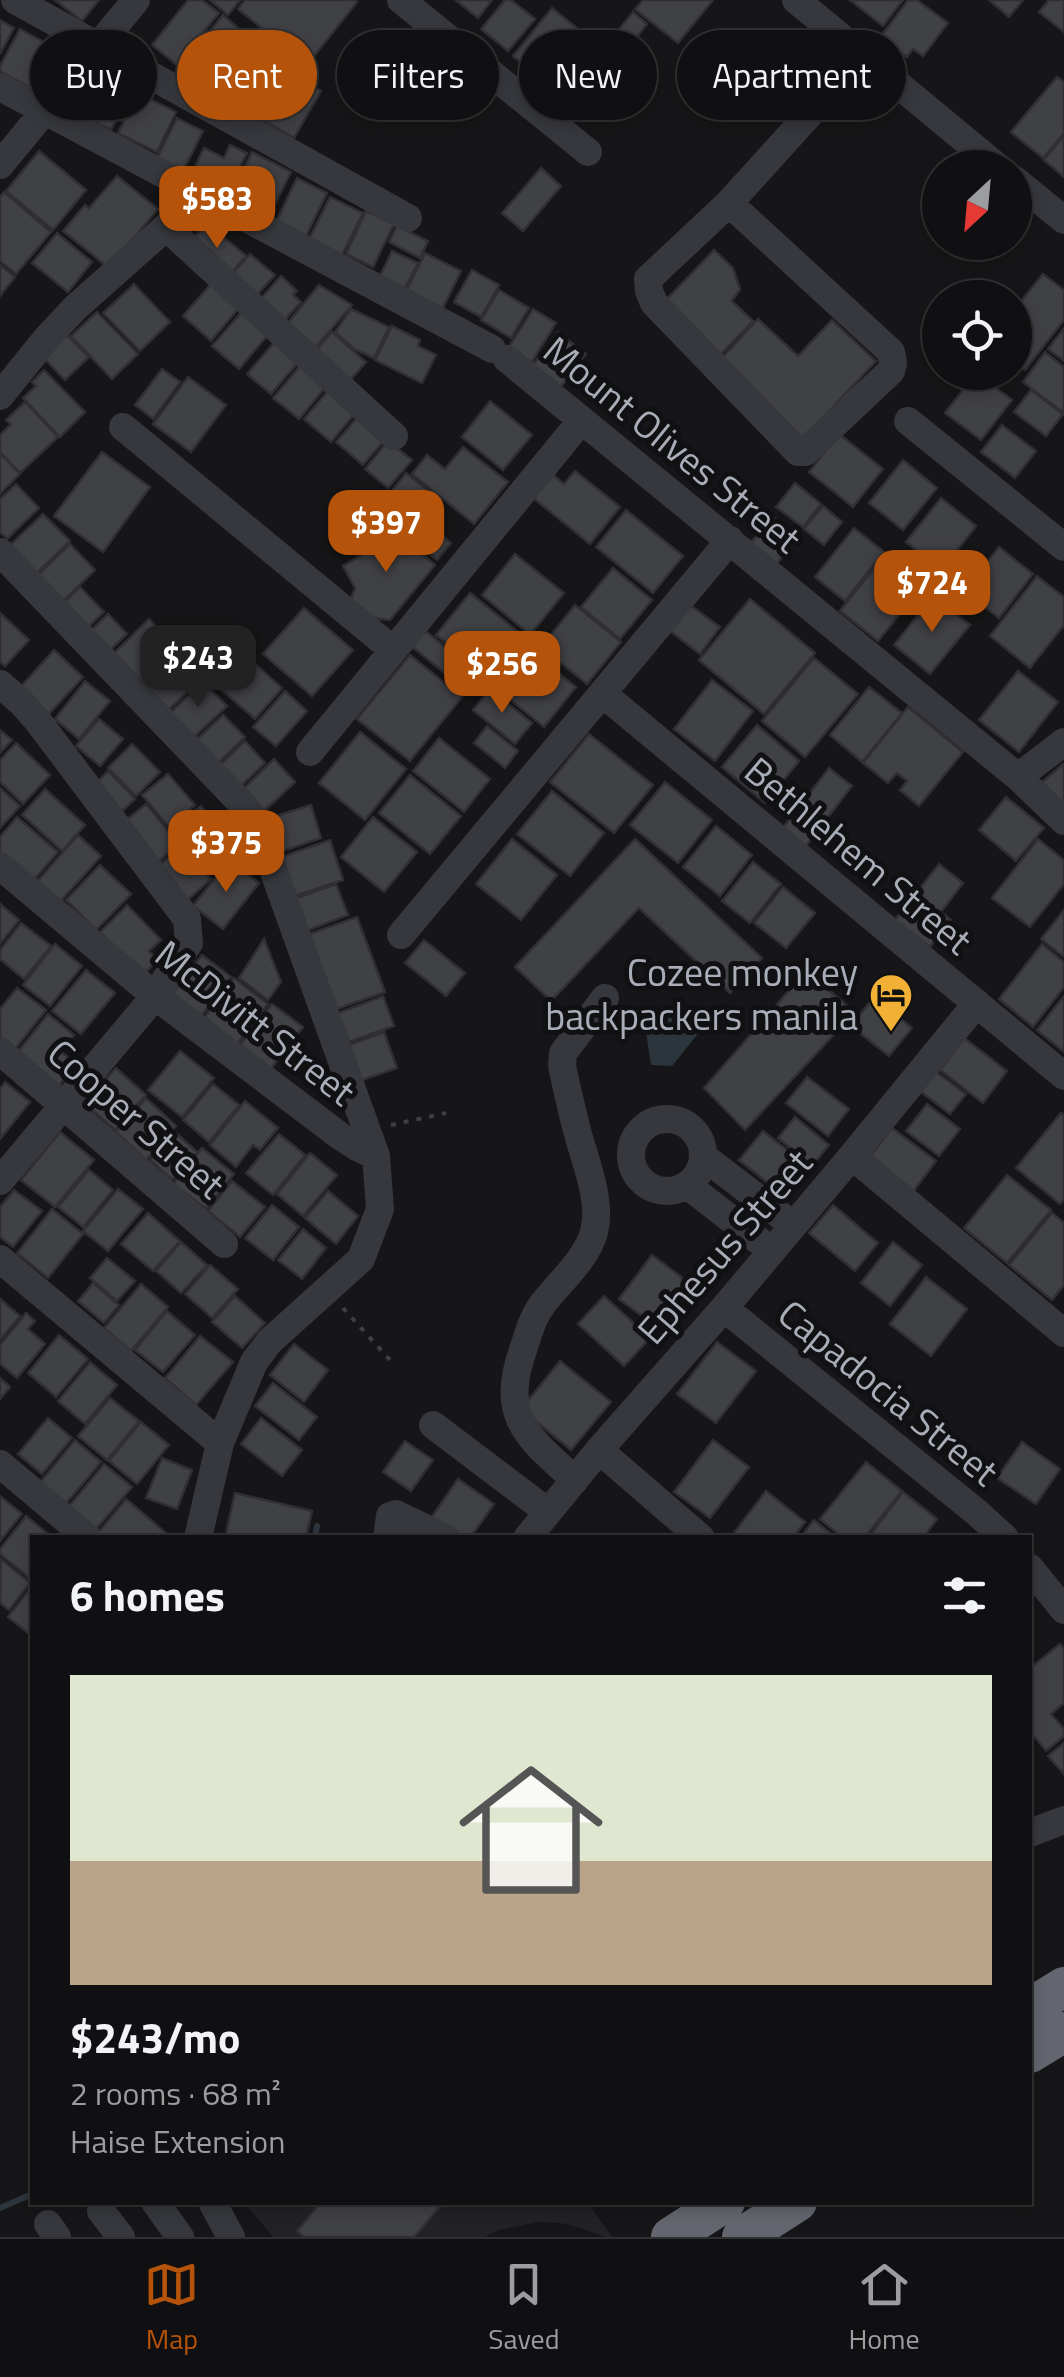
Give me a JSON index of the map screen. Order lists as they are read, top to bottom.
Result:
{
  "streets": {
    "street": [
      "Mount Olives Street",
      "Bethlehem Street",
      "McDivitt Street",
      "Cooper Street",
      "Ephesus Street",
      "Capadocia Street"
    ]
  },
  "crossings": [
    ["Bethlehem Street", "Ephesus Street"],
    ["Ephesus Street", "Capadocia Street"]
  ],
  "places": {
    "hotel": ["Cozee monkey backpackers manila"]
  },
  "north": "bottom left",
  "page": {
    "chip": [
      "Buy",
      "Rent",
      "Filters",
      "New",
      "Apartment"
    ],
    "price": [
      "$583",
      "$397",
      "$724",
      "$243",
      "$256",
      "$375"
    ],
    "heading": "6 homes",
    "list": [
      {
        "name": "$243/mo",
        "note": "2 rooms · 68 m² · Haise Extension"
      }
    ],
    "tabs": ["Map", "Saved", "Home"]
  }
}
